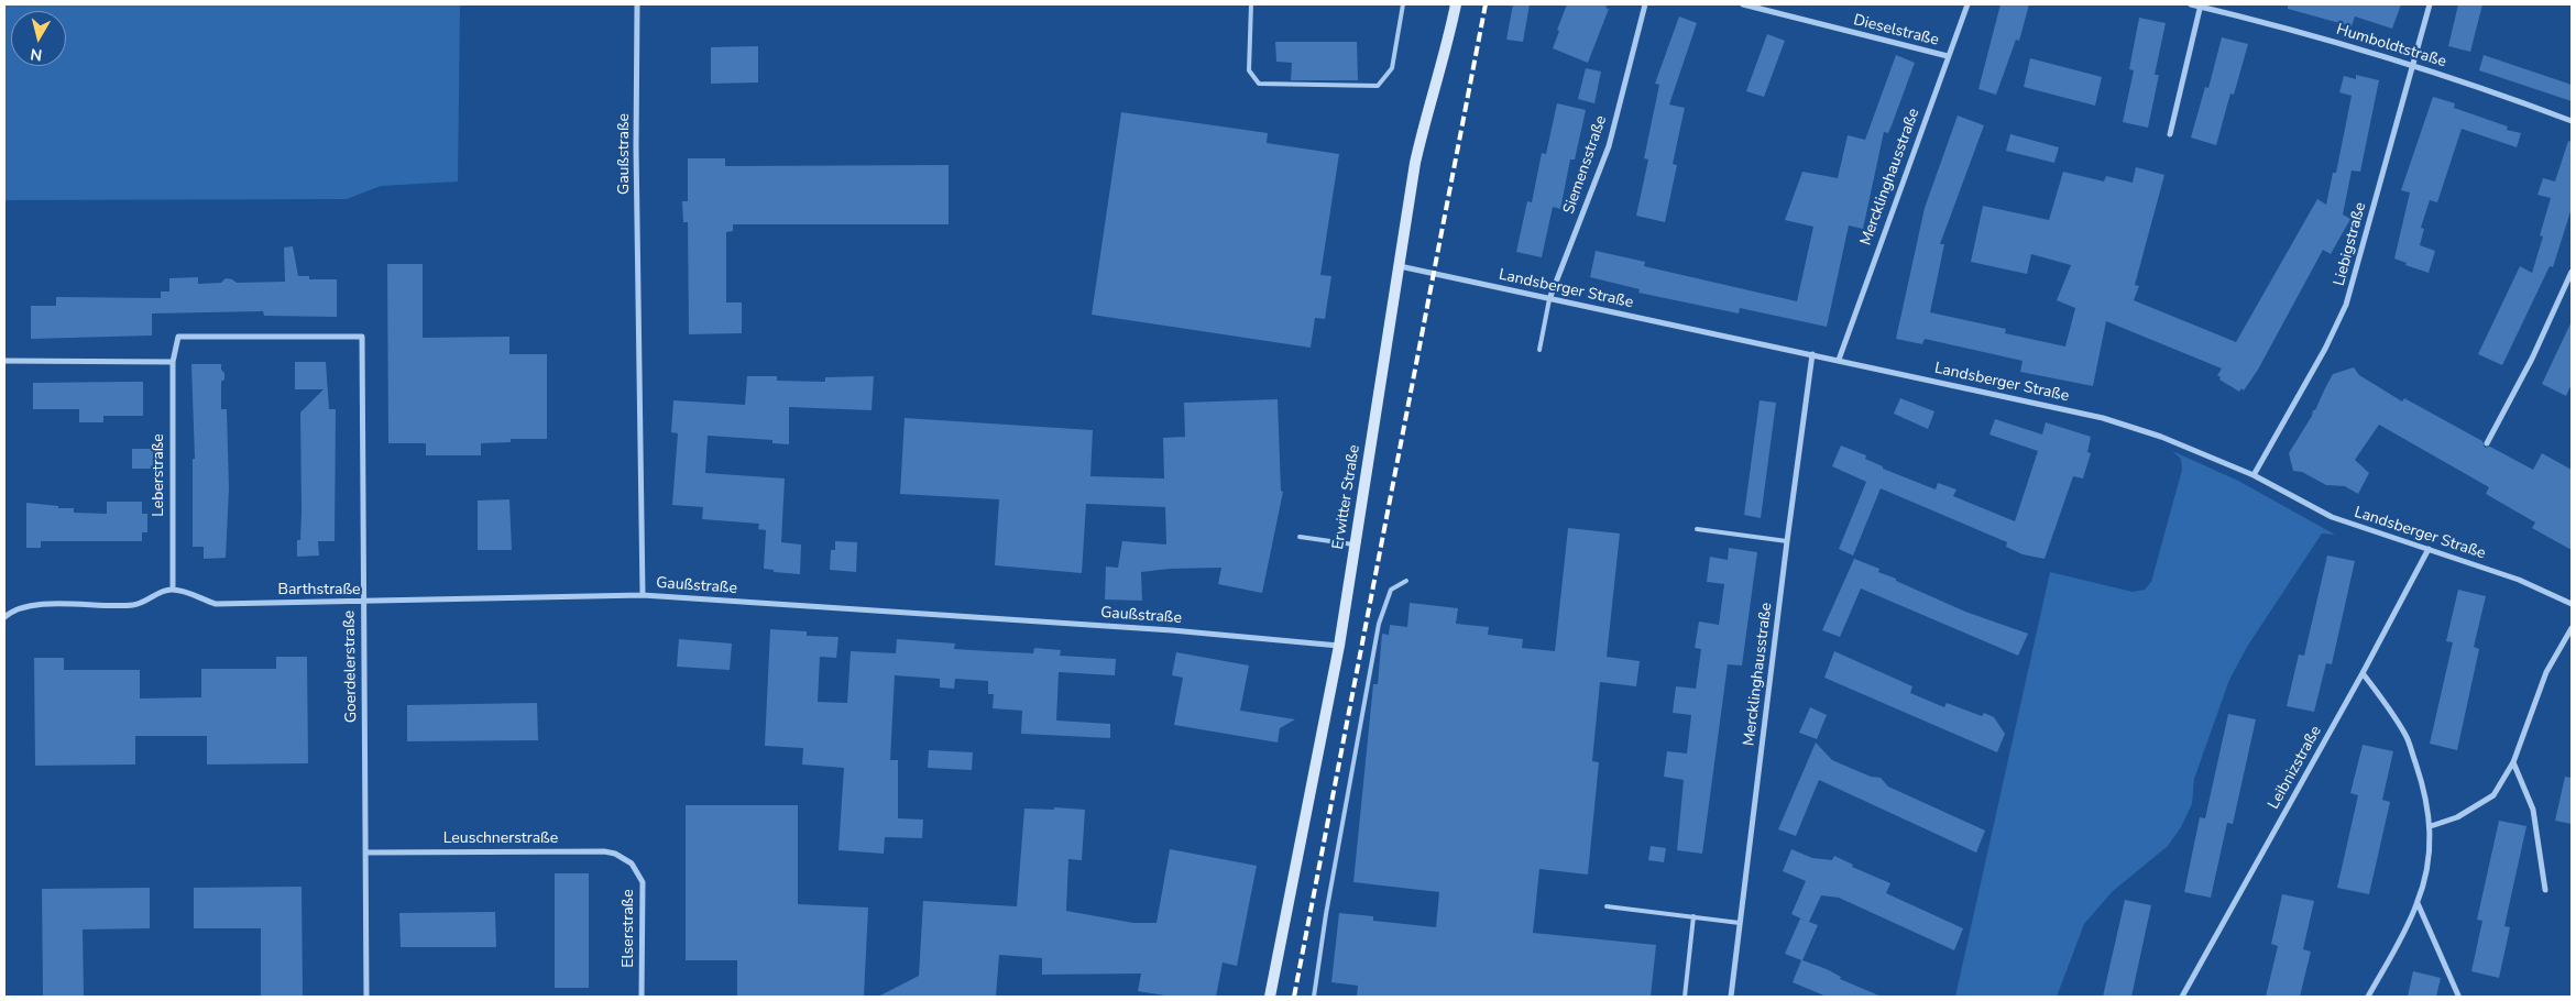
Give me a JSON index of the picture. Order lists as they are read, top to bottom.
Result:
{
  "streets": {
    "main road": ["Erwitter Straße"],
    "street": [
      "Dieselstraße",
      "Humboldtstraße",
      "Gaußstraße",
      "Siemensstraße",
      "Mercklinghausstraße",
      "Liebigstraße",
      "Landsberger Straße",
      "Leberstraße",
      "Barthstraße",
      "Goerdelerstraße",
      "Leibnizstraße",
      "Leuschnerstraße",
      "Elserstraße"
    ]
  },
  "crossings": [
    ["Dieselstraße", "Mercklinghausstraße"],
    ["Humboldtstraße", "Liebigstraße"],
    ["Gaußstraße", "Erwitter Straße"],
    ["Gaußstraße", "Barthstraße"],
    ["Siemensstraße", "Landsberger Straße"],
    ["Mercklinghausstraße", "Landsberger Straße"],
    ["Liebigstraße", "Landsberger Straße"],
    ["Landsberger Straße", "Erwitter Straße"],
    ["Landsberger Straße", "Leibnizstraße"],
    ["Leberstraße", "Barthstraße"],
    ["Leberstraße", "Goerdelerstraße"],
    ["Barthstraße", "Goerdelerstraße"],
    ["Goerdelerstraße", "Leuschnerstraße"],
    ["Leuschnerstraße", "Elserstraße"]
  ],
  "north": "bottom"
}
